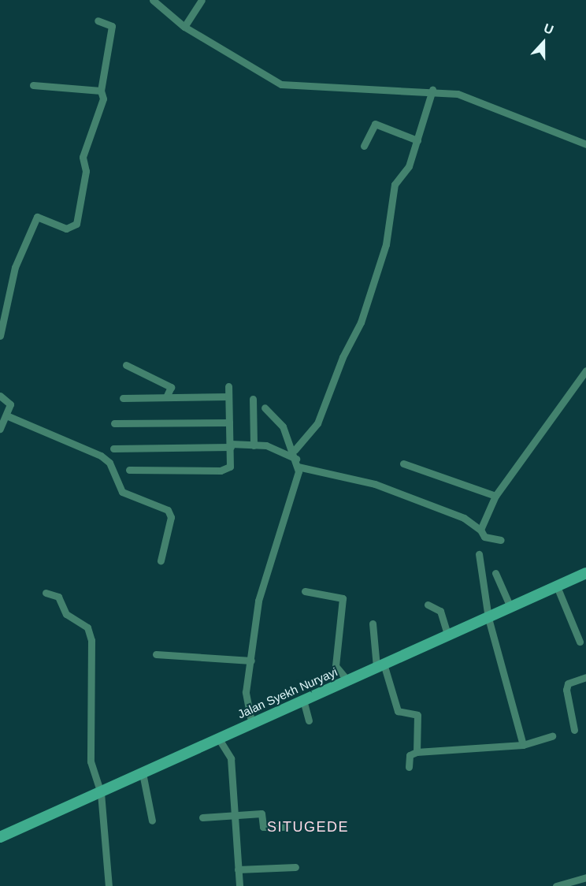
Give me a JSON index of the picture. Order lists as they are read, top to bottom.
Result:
{
  "streets": {
    "main road": ["Jalan Syekh Nuryayi"]
  },
  "districts": ["SITUGEDE"],
  "north": "top"
}
